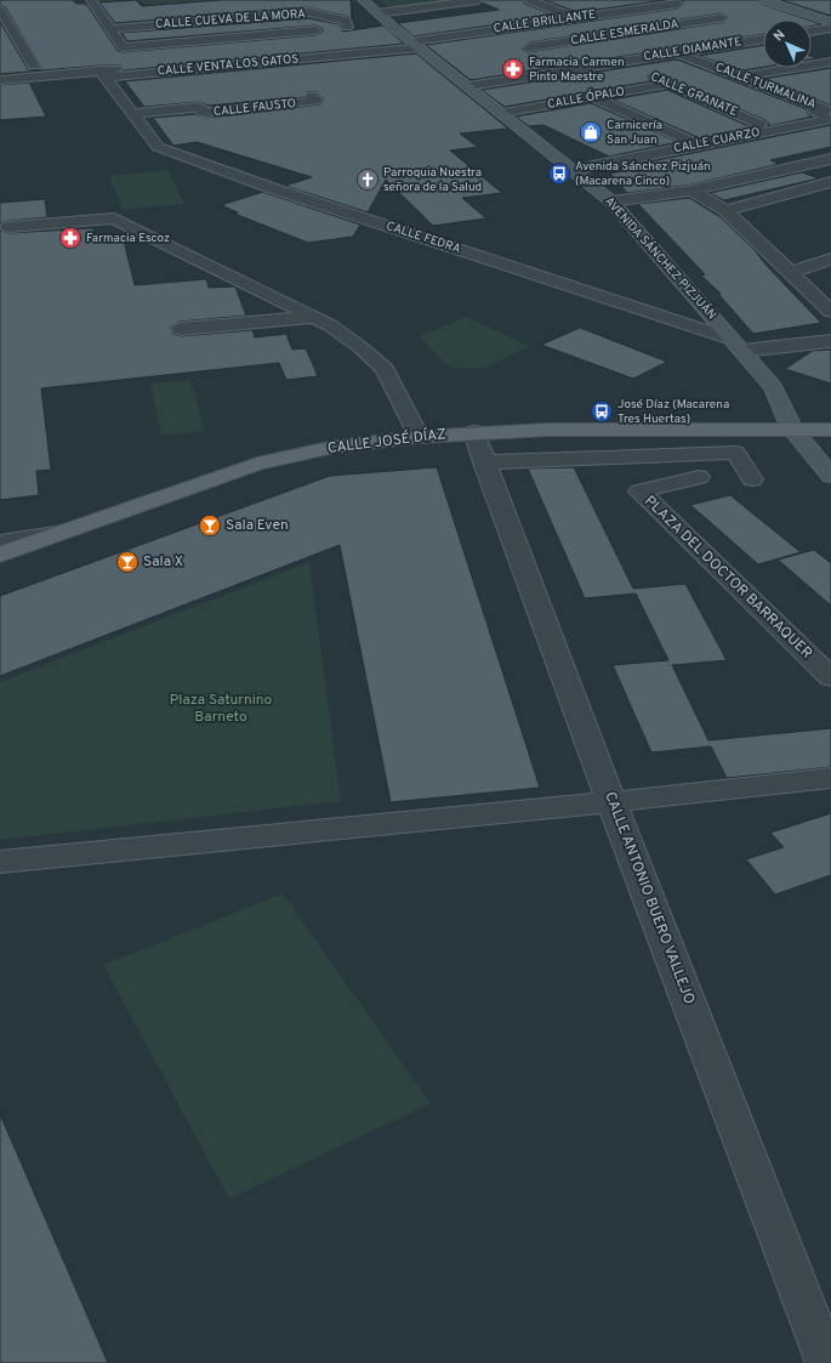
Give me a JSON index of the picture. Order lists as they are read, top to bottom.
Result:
{
  "streets": {
    "main road": ["CALLE JOSÉ DÍAZ"],
    "street": [
      "CALLE CUEVA DE LA MORA",
      "CALLE BRILLANTE",
      "CALLE ESMERALDA",
      "CALLE DIAMANTE",
      "CALLE VENTA LOS GATOS",
      "CALLE TURMALINA",
      "CALLE GRANATE",
      "CALLE ÓPALO",
      "CALLE FAUSTO",
      "CALLE CUARZO",
      "CALLE FEDRA",
      "AVENIDA SÁNCHEZ PIZJUÁN",
      "PLAZA DEL DOCTOR BARRAQUER",
      "CALLE ANTONIO BUERO VALLEJO"
    ]
  },
  "crossings": [
    ["CALLE BRILLANTE", "CALLE ESMERALDA"],
    ["CALLE BRILLANTE", "CALLE VENTA LOS GATOS"],
    ["CALLE BRILLANTE", "AVENIDA SÁNCHEZ PIZJUÁN"],
    ["CALLE DIAMANTE", "CALLE TURMALINA"],
    ["CALLE DIAMANTE", "CALLE GRANATE"],
    ["CALLE DIAMANTE", "AVENIDA SÁNCHEZ PIZJUÁN"],
    ["CALLE VENTA LOS GATOS", "CALLE FEDRA"],
    ["CALLE VENTA LOS GATOS", "AVENIDA SÁNCHEZ PIZJUÁN"],
    ["CALLE TURMALINA", "CALLE CUARZO"],
    ["CALLE GRANATE", "CALLE ÓPALO"],
    ["CALLE GRANATE", "CALLE CUARZO"],
    ["CALLE ÓPALO", "AVENIDA SÁNCHEZ PIZJUÁN"],
    ["CALLE FAUSTO", "CALLE FEDRA"],
    ["CALLE CUARZO", "AVENIDA SÁNCHEZ PIZJUÁN"],
    ["CALLE FEDRA", "AVENIDA SÁNCHEZ PIZJUÁN"],
    ["AVENIDA SÁNCHEZ PIZJUÁN", "CALLE JOSÉ DÍAZ"],
    ["CALLE JOSÉ DÍAZ", "CALLE ANTONIO BUERO VALLEJO"]
  ],
  "parks": ["Plaza Saturnino Barneto"],
  "places": {
    "pharmacy": ["Farmacia Carmen Pinto Maestre", "Farmacia Escoz"],
    "shop": ["Carnicería San Juan"],
    "bus stop": ["Avenida Sánchez Pizjuán (Macarena Cinco)", "José Díaz (Macarena Tres Huertas)"],
    "church": ["Parroquia Nuestra señora de la Salud"],
    "bar": ["Sala Even", "Sala X"]
  },
  "north": "top left"
}
